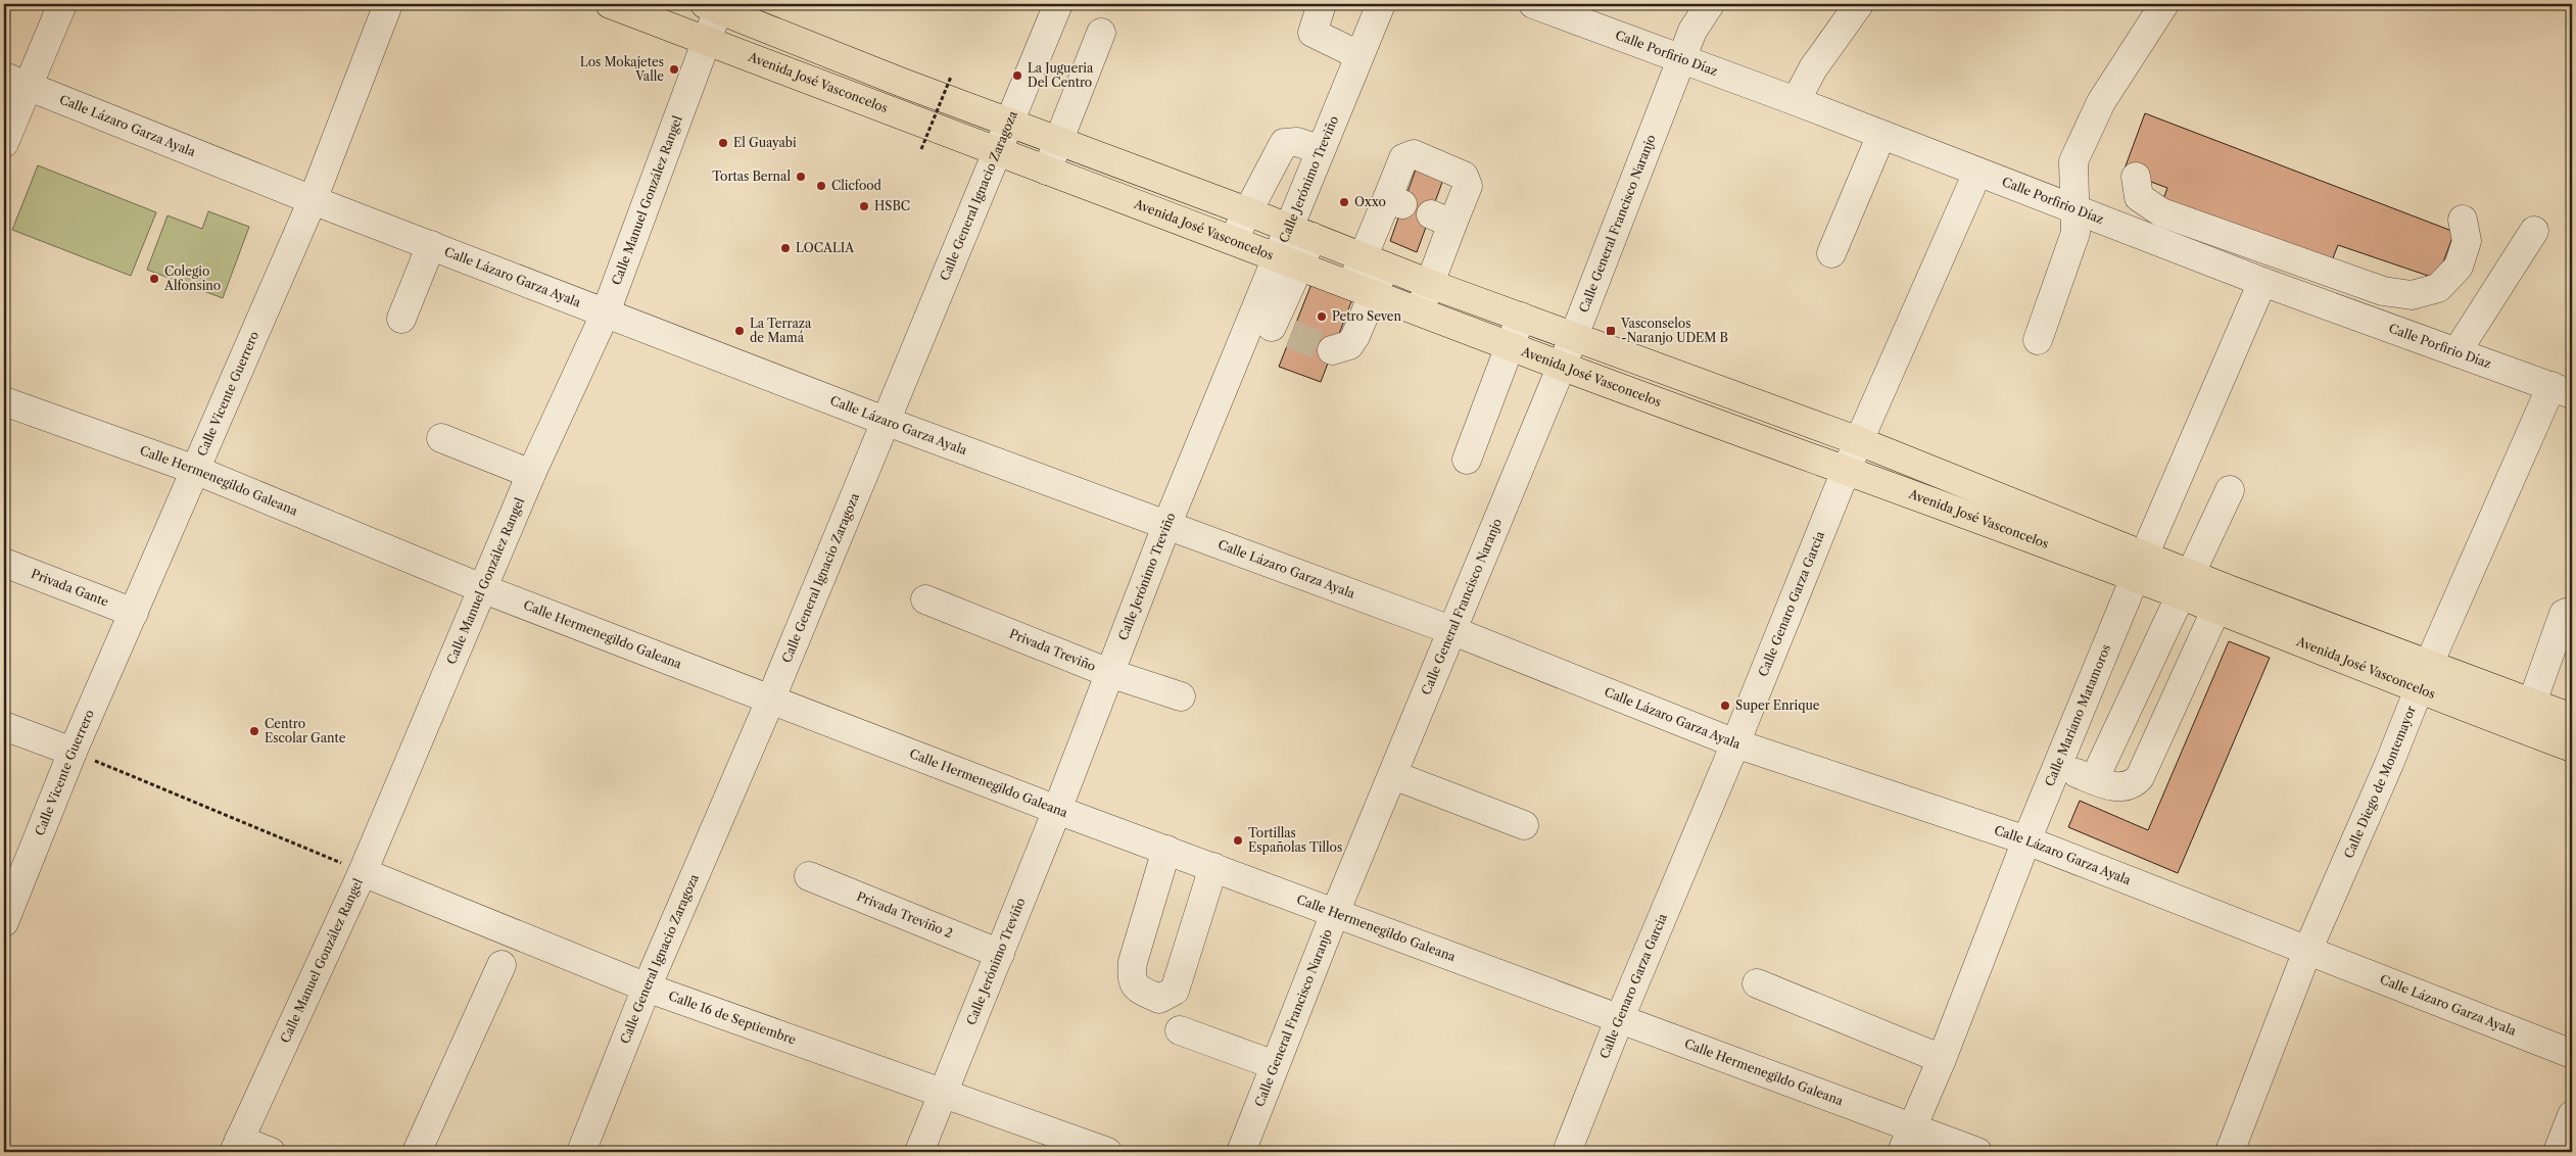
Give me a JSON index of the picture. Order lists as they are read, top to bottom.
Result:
{
  "streets": {
    "main road": ["Avenida José Vasconcelos"],
    "street": [
      "Calle Porfirio Díaz",
      "Calle Lázaro Garza Ayala",
      "Calle Jerónimo Treviño",
      "Calle General Ignacio Zaragoza",
      "Calle Manuel González Rangel",
      "Calle General Francisco Naranjo",
      "Calle Vicente Guerrero",
      "Calle Hermenegildo Galeana",
      "Privada Gante",
      "Calle Genaro Garza Garcia",
      "Privada Treviño",
      "Calle Mariano Matamoros",
      "Calle Diego de Montemayor",
      "Privada Treviño 2",
      "Calle 16 de Septiembre"
    ]
  },
  "crossings": [
    ["Calle Porfirio Díaz", "Calle General Francisco Naranjo"],
    ["Calle Porfirio Díaz", "Calle Genaro Garza Garcia"],
    ["Calle Porfirio Díaz", "Calle Mariano Matamoros"],
    ["Calle Porfirio Díaz", "Calle Diego de Montemayor"],
    ["Avenida José Vasconcelos", "Calle Jerónimo Treviño"],
    ["Avenida José Vasconcelos", "Calle General Ignacio Zaragoza"],
    ["Avenida José Vasconcelos", "Calle Manuel González Rangel"],
    ["Avenida José Vasconcelos", "Calle General Francisco Naranjo"],
    ["Avenida José Vasconcelos", "Calle Genaro Garza Garcia"],
    ["Avenida José Vasconcelos", "Calle Mariano Matamoros"],
    ["Avenida José Vasconcelos", "Calle Diego de Montemayor"],
    ["Calle Lázaro Garza Ayala", "Calle Jerónimo Treviño"],
    ["Calle Lázaro Garza Ayala", "Calle General Ignacio Zaragoza"],
    ["Calle Lázaro Garza Ayala", "Calle Manuel González Rangel"],
    ["Calle Lázaro Garza Ayala", "Calle General Francisco Naranjo"],
    ["Calle Lázaro Garza Ayala", "Calle Vicente Guerrero"],
    ["Calle Lázaro Garza Ayala", "Calle Genaro Garza Garcia"],
    ["Calle Lázaro Garza Ayala", "Calle Mariano Matamoros"],
    ["Calle Lázaro Garza Ayala", "Calle Diego de Montemayor"],
    ["Calle Jerónimo Treviño", "Calle Hermenegildo Galeana"],
    ["Calle Jerónimo Treviño", "Privada Treviño"],
    ["Calle Jerónimo Treviño", "Privada Treviño 2"],
    ["Calle Jerónimo Treviño", "Calle 16 de Septiembre"],
    ["Calle General Ignacio Zaragoza", "Calle Hermenegildo Galeana"],
    ["Calle General Ignacio Zaragoza", "Calle 16 de Septiembre"],
    ["Calle Manuel González Rangel", "Calle Hermenegildo Galeana"],
    ["Calle Manuel González Rangel", "Calle 16 de Septiembre"],
    ["Calle General Francisco Naranjo", "Calle Hermenegildo Galeana"],
    ["Calle Vicente Guerrero", "Calle Hermenegildo Galeana"],
    ["Calle Vicente Guerrero", "Privada Gante"],
    ["Calle Hermenegildo Galeana", "Calle Genaro Garza Garcia"],
    ["Calle Hermenegildo Galeana", "Calle Mariano Matamoros"]
  ],
  "places": {
    "other": [
      "Los Mokajetes Valle",
      "La Jugueria Del Centro",
      "El Guayabi",
      "Tortas Bernal",
      "Clicfood",
      "Oxxo",
      "HSBC",
      "LOCALIA",
      "Colegio Alfonsino",
      "Petro Seven",
      "La Terraza de Mamá",
      "Super Enrique",
      "Centro Escolar Gante",
      "Tortillas Españolas Tillos"
    ],
    "transit": ["Vasconselos -Naranjo UDEM B"]
  }
}
